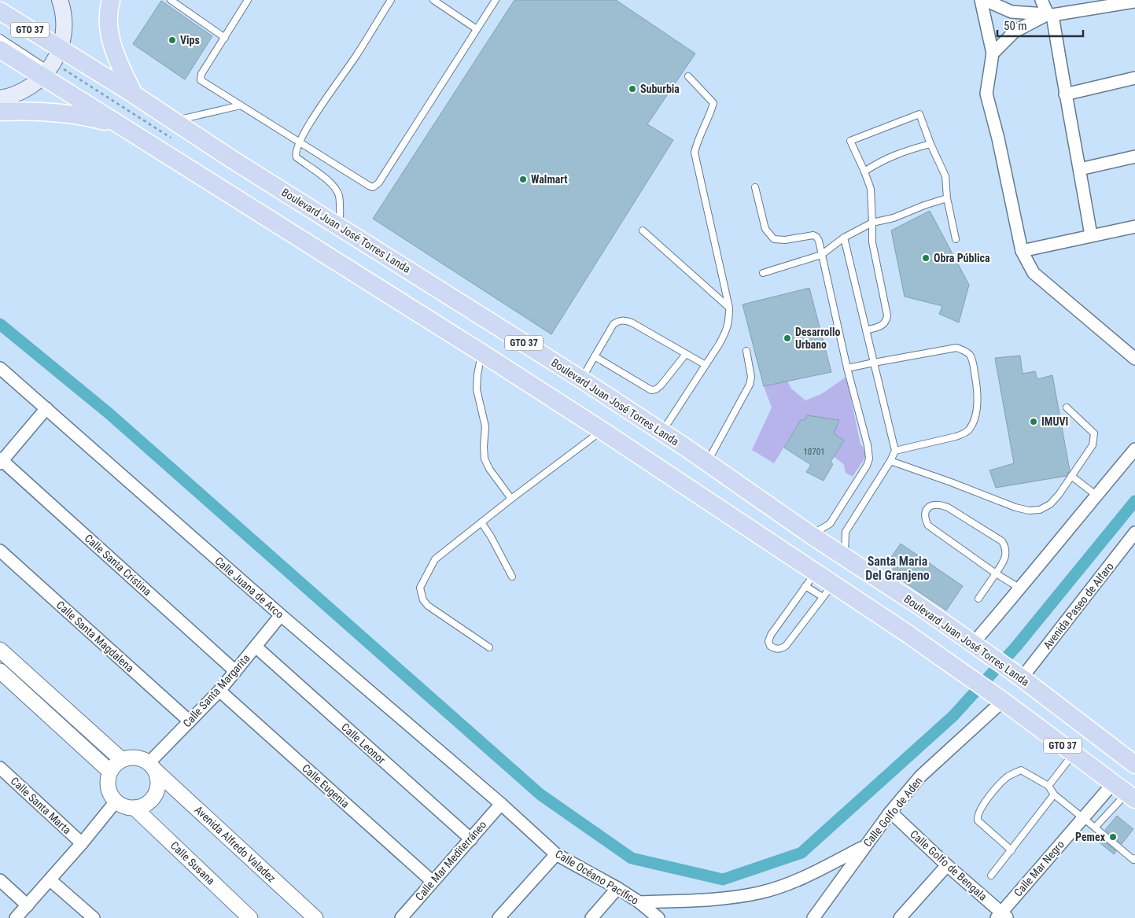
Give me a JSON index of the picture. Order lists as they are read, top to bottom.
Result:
{
  "streets": {
    "main road": ["GTO 37", "Boulevard Juan José Torres Landa"],
    "street": [
      "Calle Santa Cristina",
      "Calle Juana de Arco",
      "Avenida Paseo de Alfaro",
      "Calle Santa Magdalena",
      "Calle Santa Margarita",
      "Calle Leonor",
      "Calle Eugenia",
      "Calle Santa Marta",
      "Calle Golfo de Aden",
      "Avenida Alfredo Valadez",
      "Calle Mar Mediterráneo",
      "Calle Susana",
      "Calle Golfo de Bengala",
      "Calle Mar Negro",
      "Calle Océano Pacífico"
    ]
  },
  "crossings": [
    ["GTO 37", "Calle Golfo de Aden"],
    ["GTO 37", "Calle Mar Negro"],
    ["Boulevard Juan José Torres Landa", "Avenida Paseo de Alfaro"],
    ["Calle Santa Cristina", "Calle Santa Margarita"],
    ["Calle Juana de Arco", "Calle Santa Margarita"],
    ["Calle Juana de Arco", "Calle Mar Mediterráneo"],
    ["Calle Juana de Arco", "Calle Océano Pacífico"],
    ["Calle Santa Magdalena", "Calle Santa Margarita"],
    ["Calle Santa Margarita", "Calle Leonor"],
    ["Calle Santa Margarita", "Calle Eugenia"],
    ["Calle Santa Margarita", "Avenida Alfredo Valadez"],
    ["Calle Santa Margarita", "Calle Susana"],
    ["Calle Leonor", "Calle Mar Mediterráneo"],
    ["Calle Eugenia", "Calle Mar Mediterráneo"],
    ["Calle Golfo de Aden", "Calle Golfo de Bengala"],
    ["Avenida Alfredo Valadez", "Calle Susana"],
    ["Calle Mar Mediterráneo", "Calle Océano Pacífico"],
    ["Calle Golfo de Bengala", "Calle Mar Negro"]
  ],
  "districts": ["Santa Maria Del Granjeno"],
  "places": [
    "Vips",
    "Suburbia",
    "Walmart",
    "Obra Pública",
    "Desarrollo Urbano",
    "IMUVI",
    "Pemex"
  ],
  "house_numbers": ["10701"],
  "scale_bar": "50 m"
}
